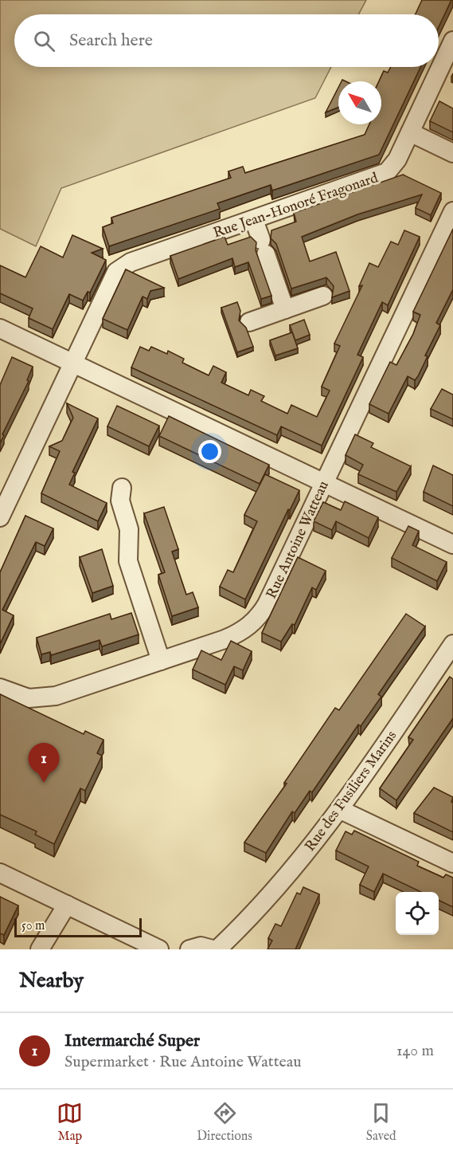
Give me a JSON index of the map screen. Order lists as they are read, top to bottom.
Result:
{
  "streets": {
    "street": ["Rue Jean-Honoré Fragonard", "Rue Antoine Watteau", "Rue des Fusiliers Marins"]
  },
  "scale_bar": "50 m",
  "north": "top left",
  "page": {
    "search": "Search here",
    "pins": "1",
    "scale": "50 m",
    "heading": "Nearby",
    "list": [
      {
        "mark": "1",
        "name": "Intermarché Super",
        "note": "Supermarket · Rue Antoine Watteau",
        "value": "140 m"
      }
    ],
    "nav": ["Map", "Directions", "Saved"]
  }
}
